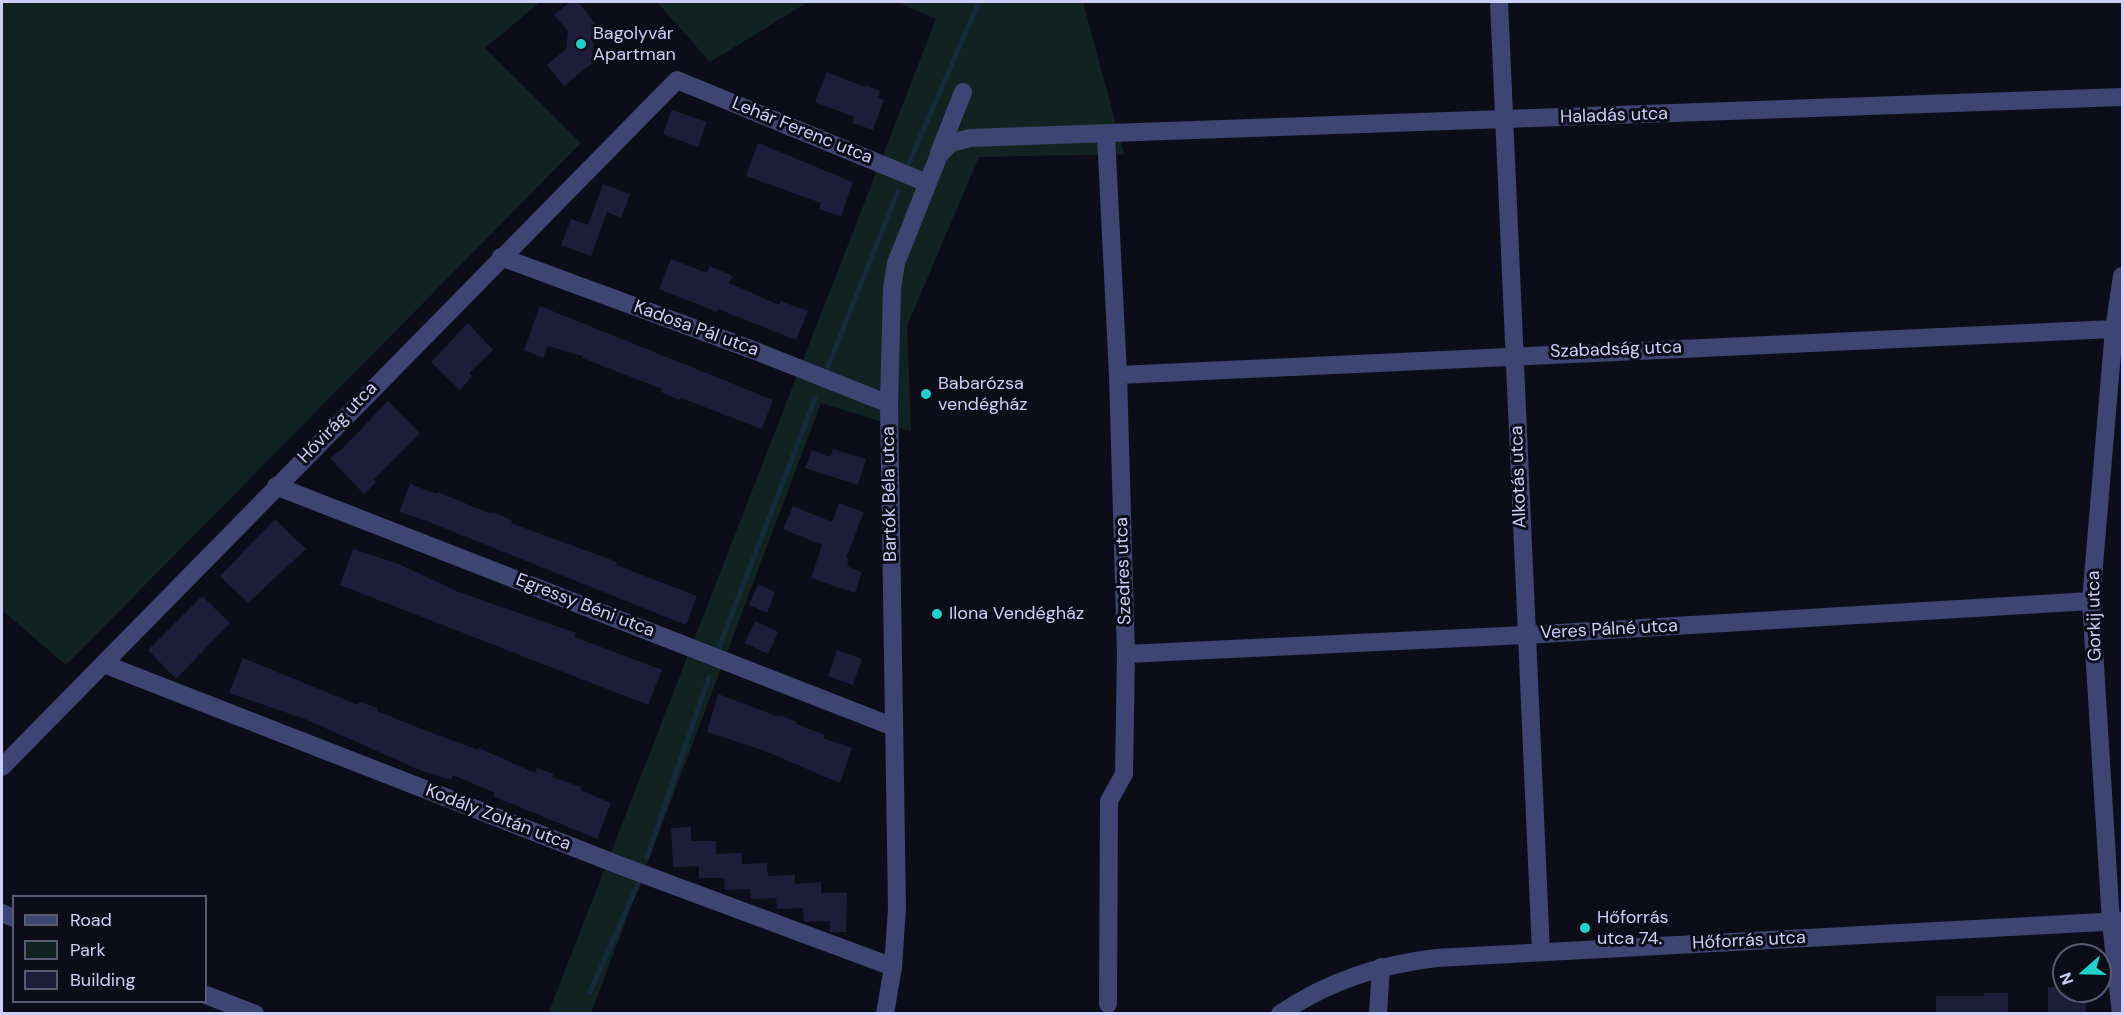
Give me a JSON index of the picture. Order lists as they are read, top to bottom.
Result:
{
  "streets": {
    "street": [
      "Haladás utca",
      "Lehár Ferenc utca",
      "Kadosa Pál utca",
      "Szabadság utca",
      "Hóvirág utca",
      "Alkotás utca",
      "Bartók Béla utca",
      "Szedres utca",
      "Egressy Béni utca",
      "Gorkij utca",
      "Veres Pálné utca",
      "Kodály Zoltán utca",
      "Hőforrás utca"
    ]
  },
  "crossings": [
    ["Haladás utca", "Alkotás utca"],
    ["Haladás utca", "Szedres utca"],
    ["Lehár Ferenc utca", "Hóvirág utca"],
    ["Lehár Ferenc utca", "Bartók Béla utca"],
    ["Kadosa Pál utca", "Hóvirág utca"],
    ["Kadosa Pál utca", "Bartók Béla utca"],
    ["Szabadság utca", "Alkotás utca"],
    ["Szabadság utca", "Szedres utca"],
    ["Szabadság utca", "Gorkij utca"],
    ["Hóvirág utca", "Egressy Béni utca"],
    ["Hóvirág utca", "Kodály Zoltán utca"],
    ["Alkotás utca", "Veres Pálné utca"],
    ["Alkotás utca", "Hőforrás utca"],
    ["Bartók Béla utca", "Egressy Béni utca"],
    ["Bartók Béla utca", "Kodály Zoltán utca"],
    ["Szedres utca", "Veres Pálné utca"],
    ["Gorkij utca", "Veres Pálné utca"],
    ["Gorkij utca", "Hőforrás utca"]
  ],
  "places": [
    "Bagolyvár Apartman",
    "Babarózsa vendégház",
    "Ilona Vendégház",
    "Hőforrás utca 74."
  ],
  "legend": ["Road", "Park", "Building"],
  "north": "left"
}
